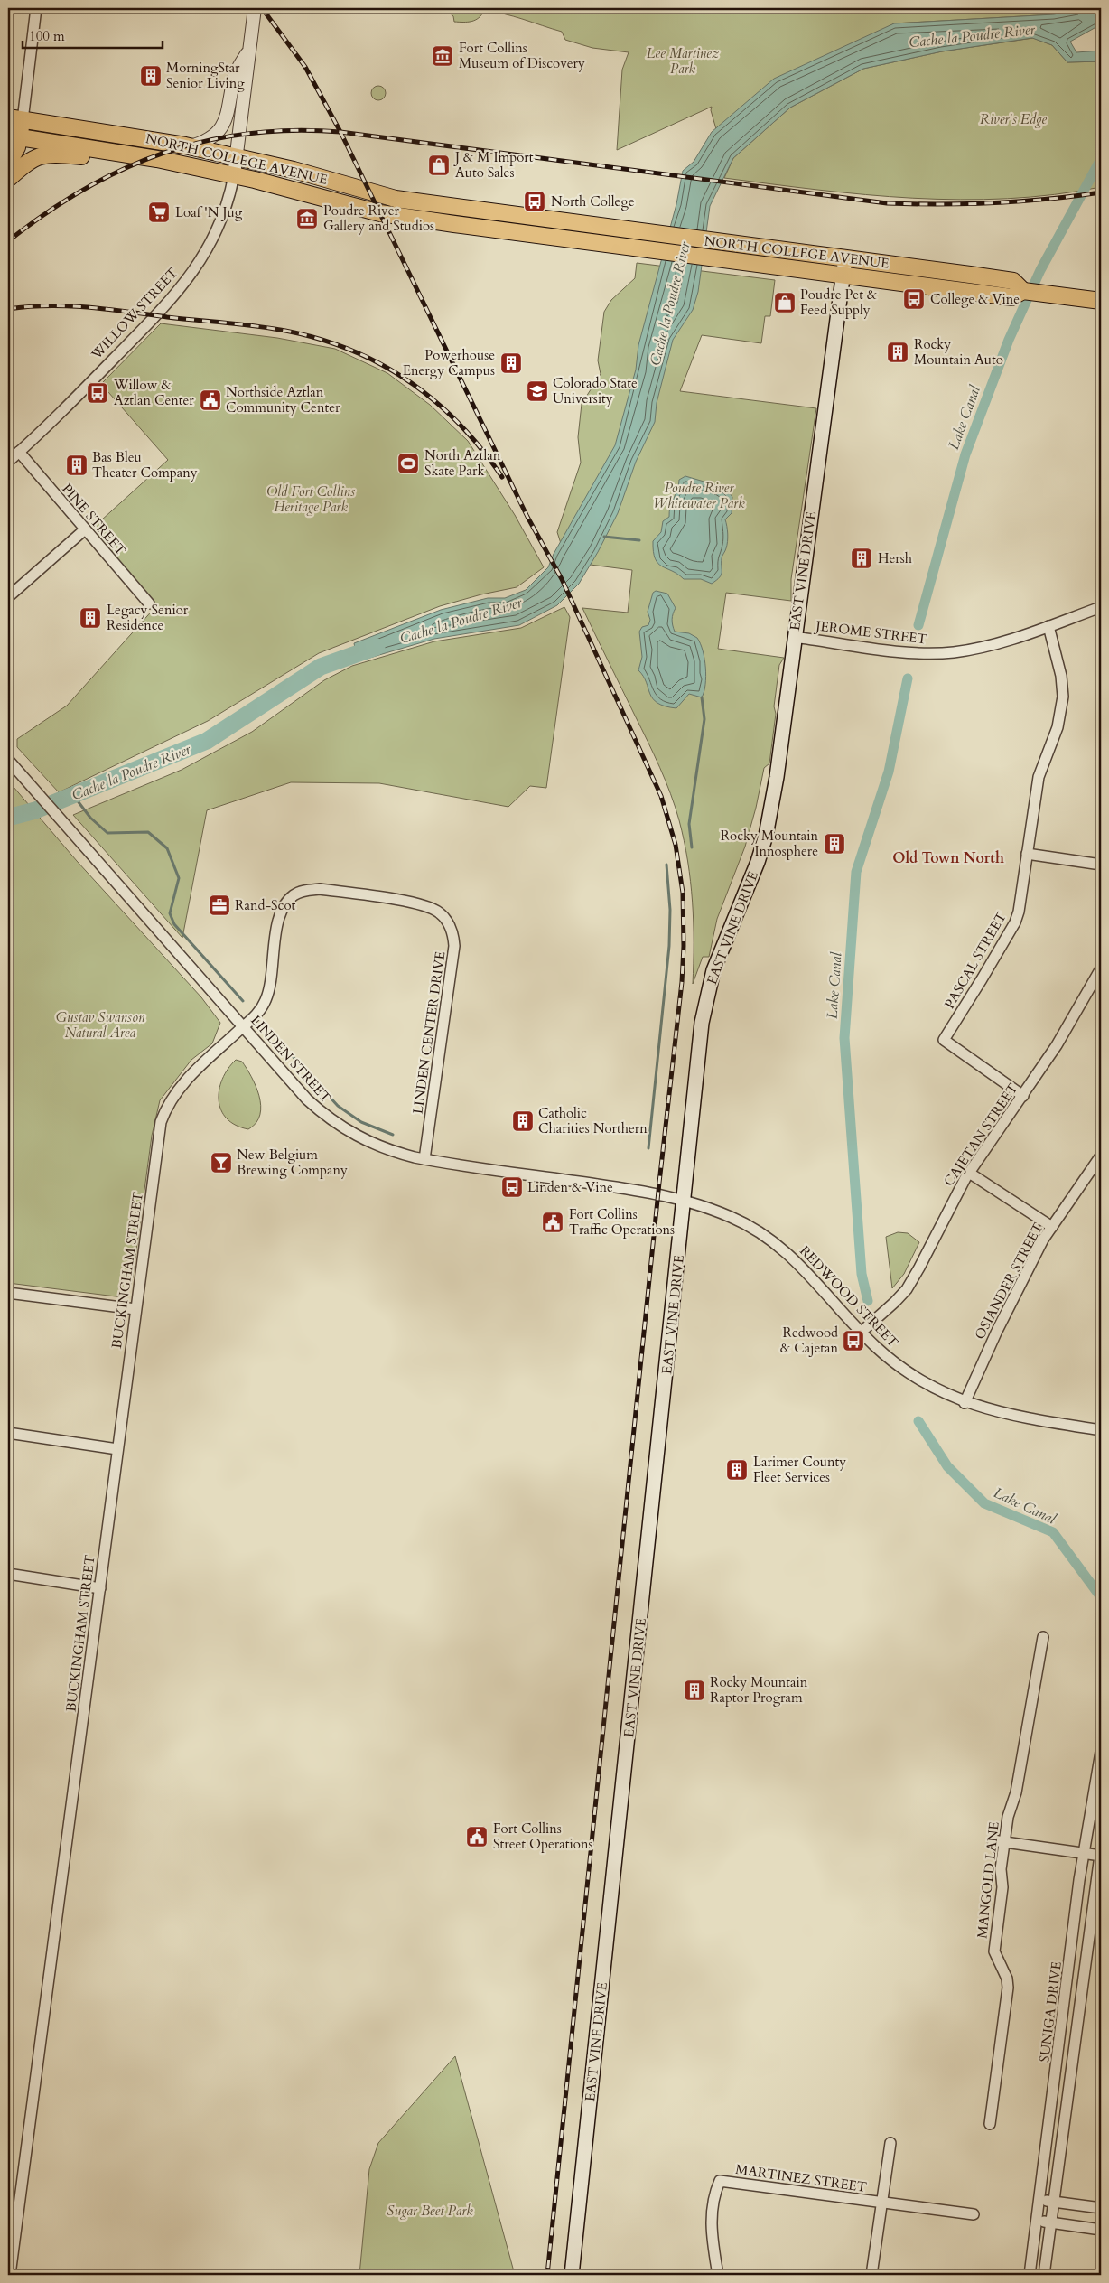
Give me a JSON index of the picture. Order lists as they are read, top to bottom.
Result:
{
  "streets": {
    "highway": ["NORTH COLLEGE AVENUE"],
    "main road": ["EAST VINE DRIVE"],
    "street": [
      "WILLOW STREET",
      "PINE STREET",
      "JEROME STREET",
      "PASCAL STREET",
      "LINDEN CENTER DRIVE",
      "LINDEN STREET",
      "CAJETAN STREET",
      "BUCKINGHAM STREET",
      "OSIANDER STREET",
      "REDWOOD STREET",
      "MANGOLD LANE",
      "SUNIGA DRIVE",
      "MARTINEZ STREET"
    ]
  },
  "crossings": [
    ["NORTH COLLEGE AVENUE", "WILLOW STREET"],
    ["NORTH COLLEGE AVENUE", "EAST VINE DRIVE"],
    ["WILLOW STREET", "PINE STREET"],
    ["EAST VINE DRIVE", "JEROME STREET"],
    ["EAST VINE DRIVE", "LINDEN STREET"],
    ["EAST VINE DRIVE", "REDWOOD STREET"],
    ["JEROME STREET", "PASCAL STREET"],
    ["PASCAL STREET", "CAJETAN STREET"],
    ["LINDEN CENTER DRIVE", "LINDEN STREET"],
    ["LINDEN CENTER DRIVE", "BUCKINGHAM STREET"],
    ["LINDEN STREET", "BUCKINGHAM STREET"],
    ["LINDEN STREET", "REDWOOD STREET"],
    ["CAJETAN STREET", "REDWOOD STREET"],
    ["OSIANDER STREET", "REDWOOD STREET"]
  ],
  "districts": ["Old Town North"],
  "water": ["Cache la Poudre River", "Lake Canal"],
  "parks": [
    "Lee Martinez Park",
    "River's Edge",
    "Poudre River Whitewater Park",
    "Old Fort Collins Heritage Park",
    "Gustav Swanson Natural Area",
    "Sugar Beet Park"
  ],
  "places": {
    "museum": ["Fort Collins Museum of Discovery", "Poudre River Gallery and Studios"],
    "building": [
      "MorningStar Senior Living",
      "Rocky Mountain Auto",
      "Powerhouse Energy Campus",
      "Bas Bleu Theater Company",
      "Hersh",
      "Legacy Senior Residence",
      "Rocky Mountain Innosphere",
      "Catholic Charities Northern",
      "Larimer County Fleet Services",
      "Rocky Mountain Raptor Program"
    ],
    "shop": ["J & M Import Auto Sales", "Poudre Pet & Feed Supply"],
    "bus stop": [
      "North College",
      "College & Vine",
      "Willow & Aztlan Center",
      "Linden & Vine",
      "Redwood & Cajetan"
    ],
    "supermarket": ["Loaf 'N Jug"],
    "school or university": ["Colorado State University"],
    "public building": ["Northside Aztlan Community Center", "Fort Collins Traffic Operations", "Fort Collins Street Operations"],
    "sports": ["North Aztlan Skate Park"],
    "office": ["Rand-Scot"],
    "bar": ["New Belgium Brewing Company"]
  },
  "scale_bar": "100 m"
}
